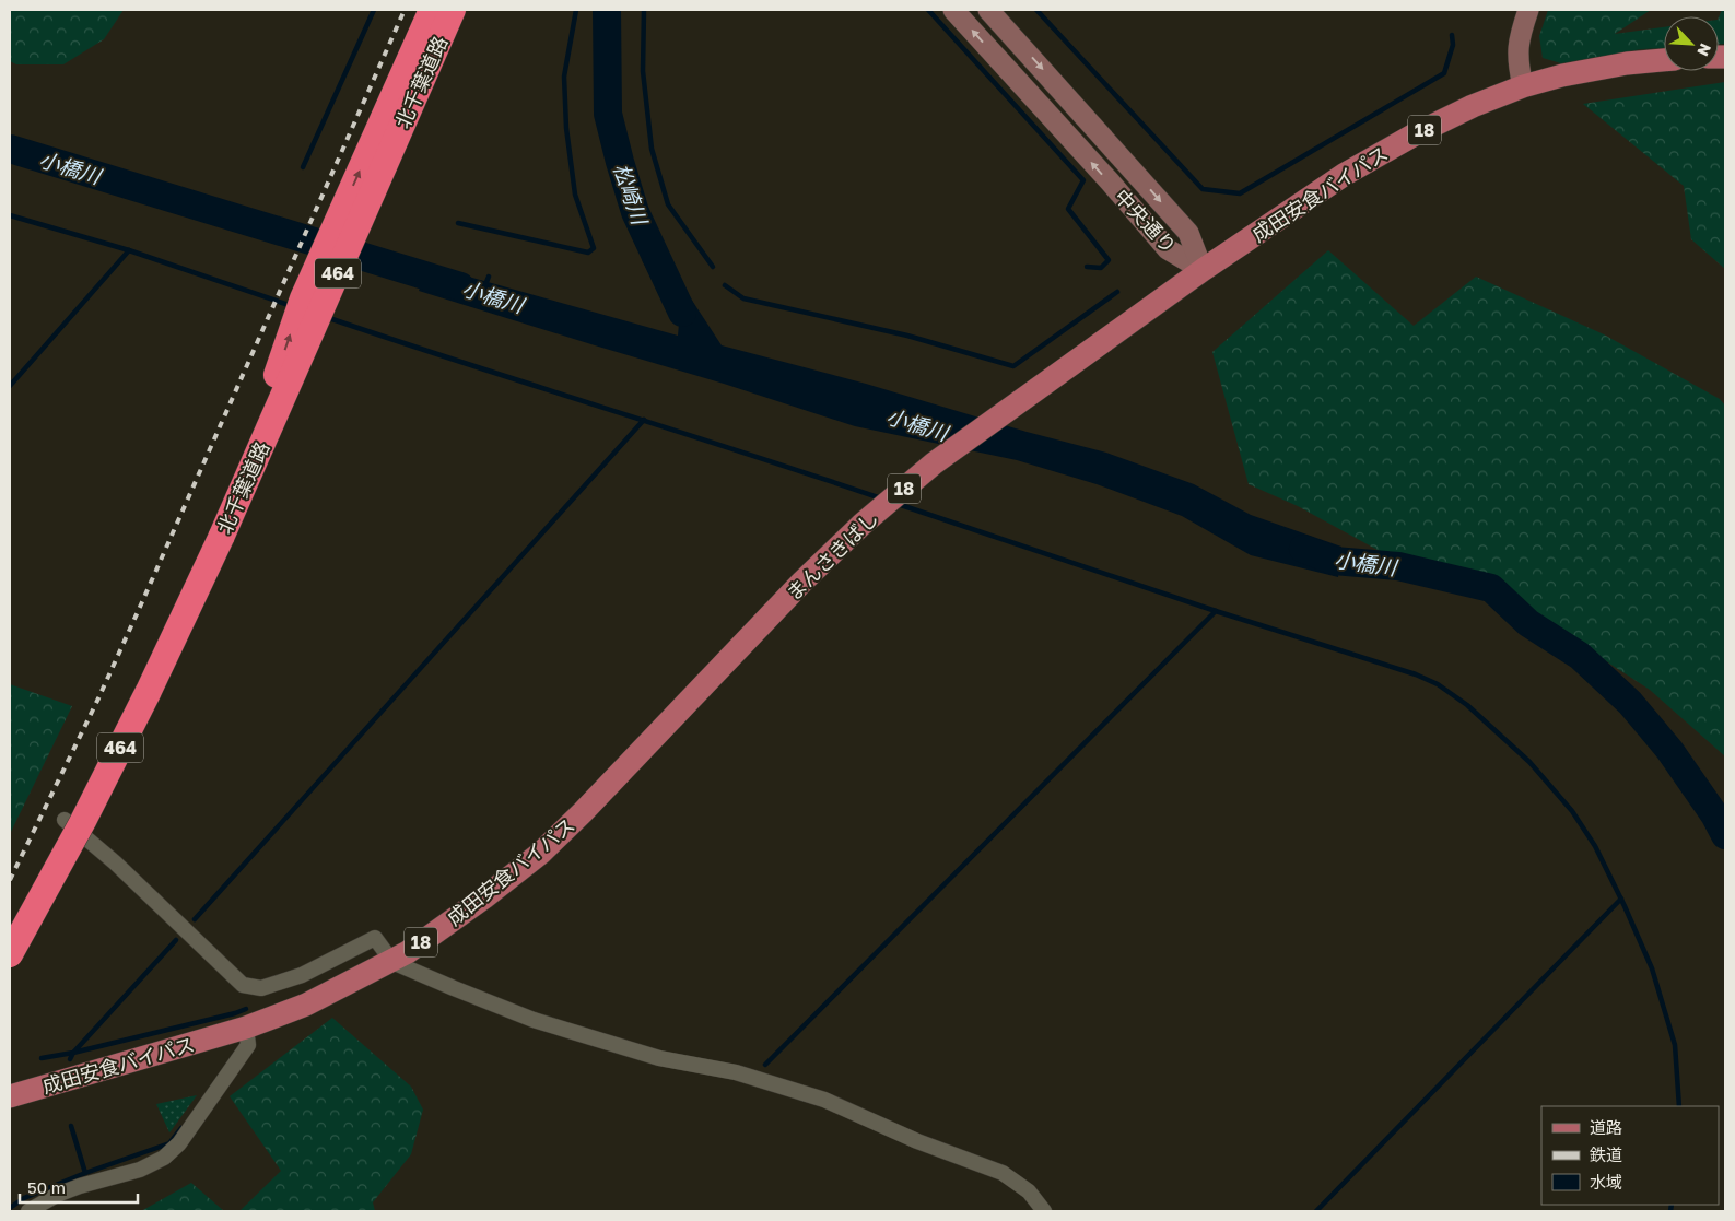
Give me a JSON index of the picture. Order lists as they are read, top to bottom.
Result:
{
  "streets": {
    "highway": ["北千葉道路", "464"],
    "main road": ["18", "成田安食バイパス", "まんさきばし"],
    "street": ["中央通り"]
  },
  "crossings": [
    ["成田安食バイパス", "中央通り"],
    ["成田安食バイパス", "まんさきばし"]
  ],
  "water": ["小橋川", "松崎川"],
  "legend": ["道路", "鉄道", "水域"],
  "scale_bar": "50 m",
  "north": "bottom right"
}
